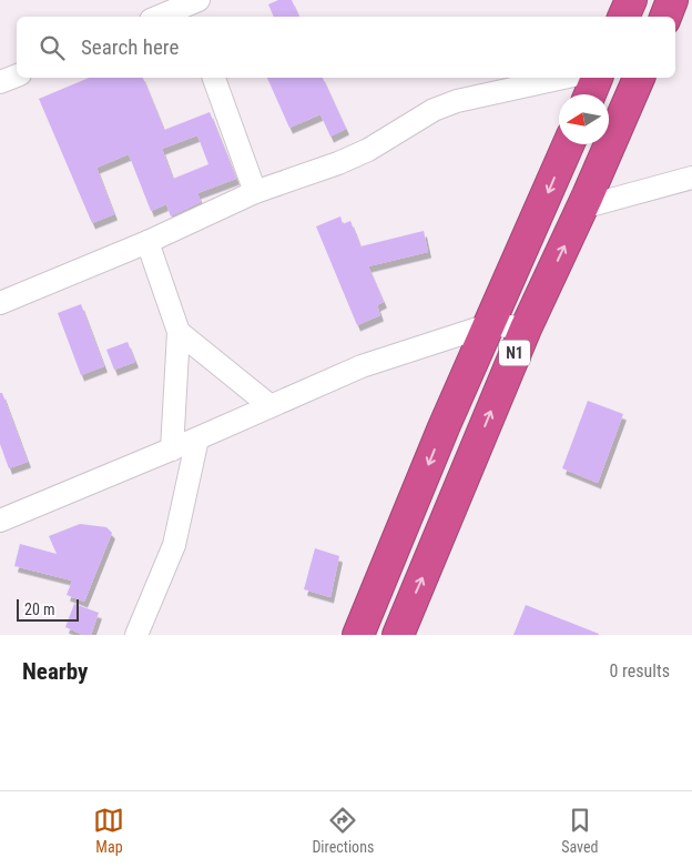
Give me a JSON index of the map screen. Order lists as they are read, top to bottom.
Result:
{
  "streets": {
    "highway": ["N1"]
  },
  "scale_bar": "20 m",
  "north": "left",
  "page": {
    "search": "Search here",
    "scale": "20 m",
    "heading": ["Nearby", "0 results"],
    "nav": ["Map", "Directions", "Saved"]
  }
}
